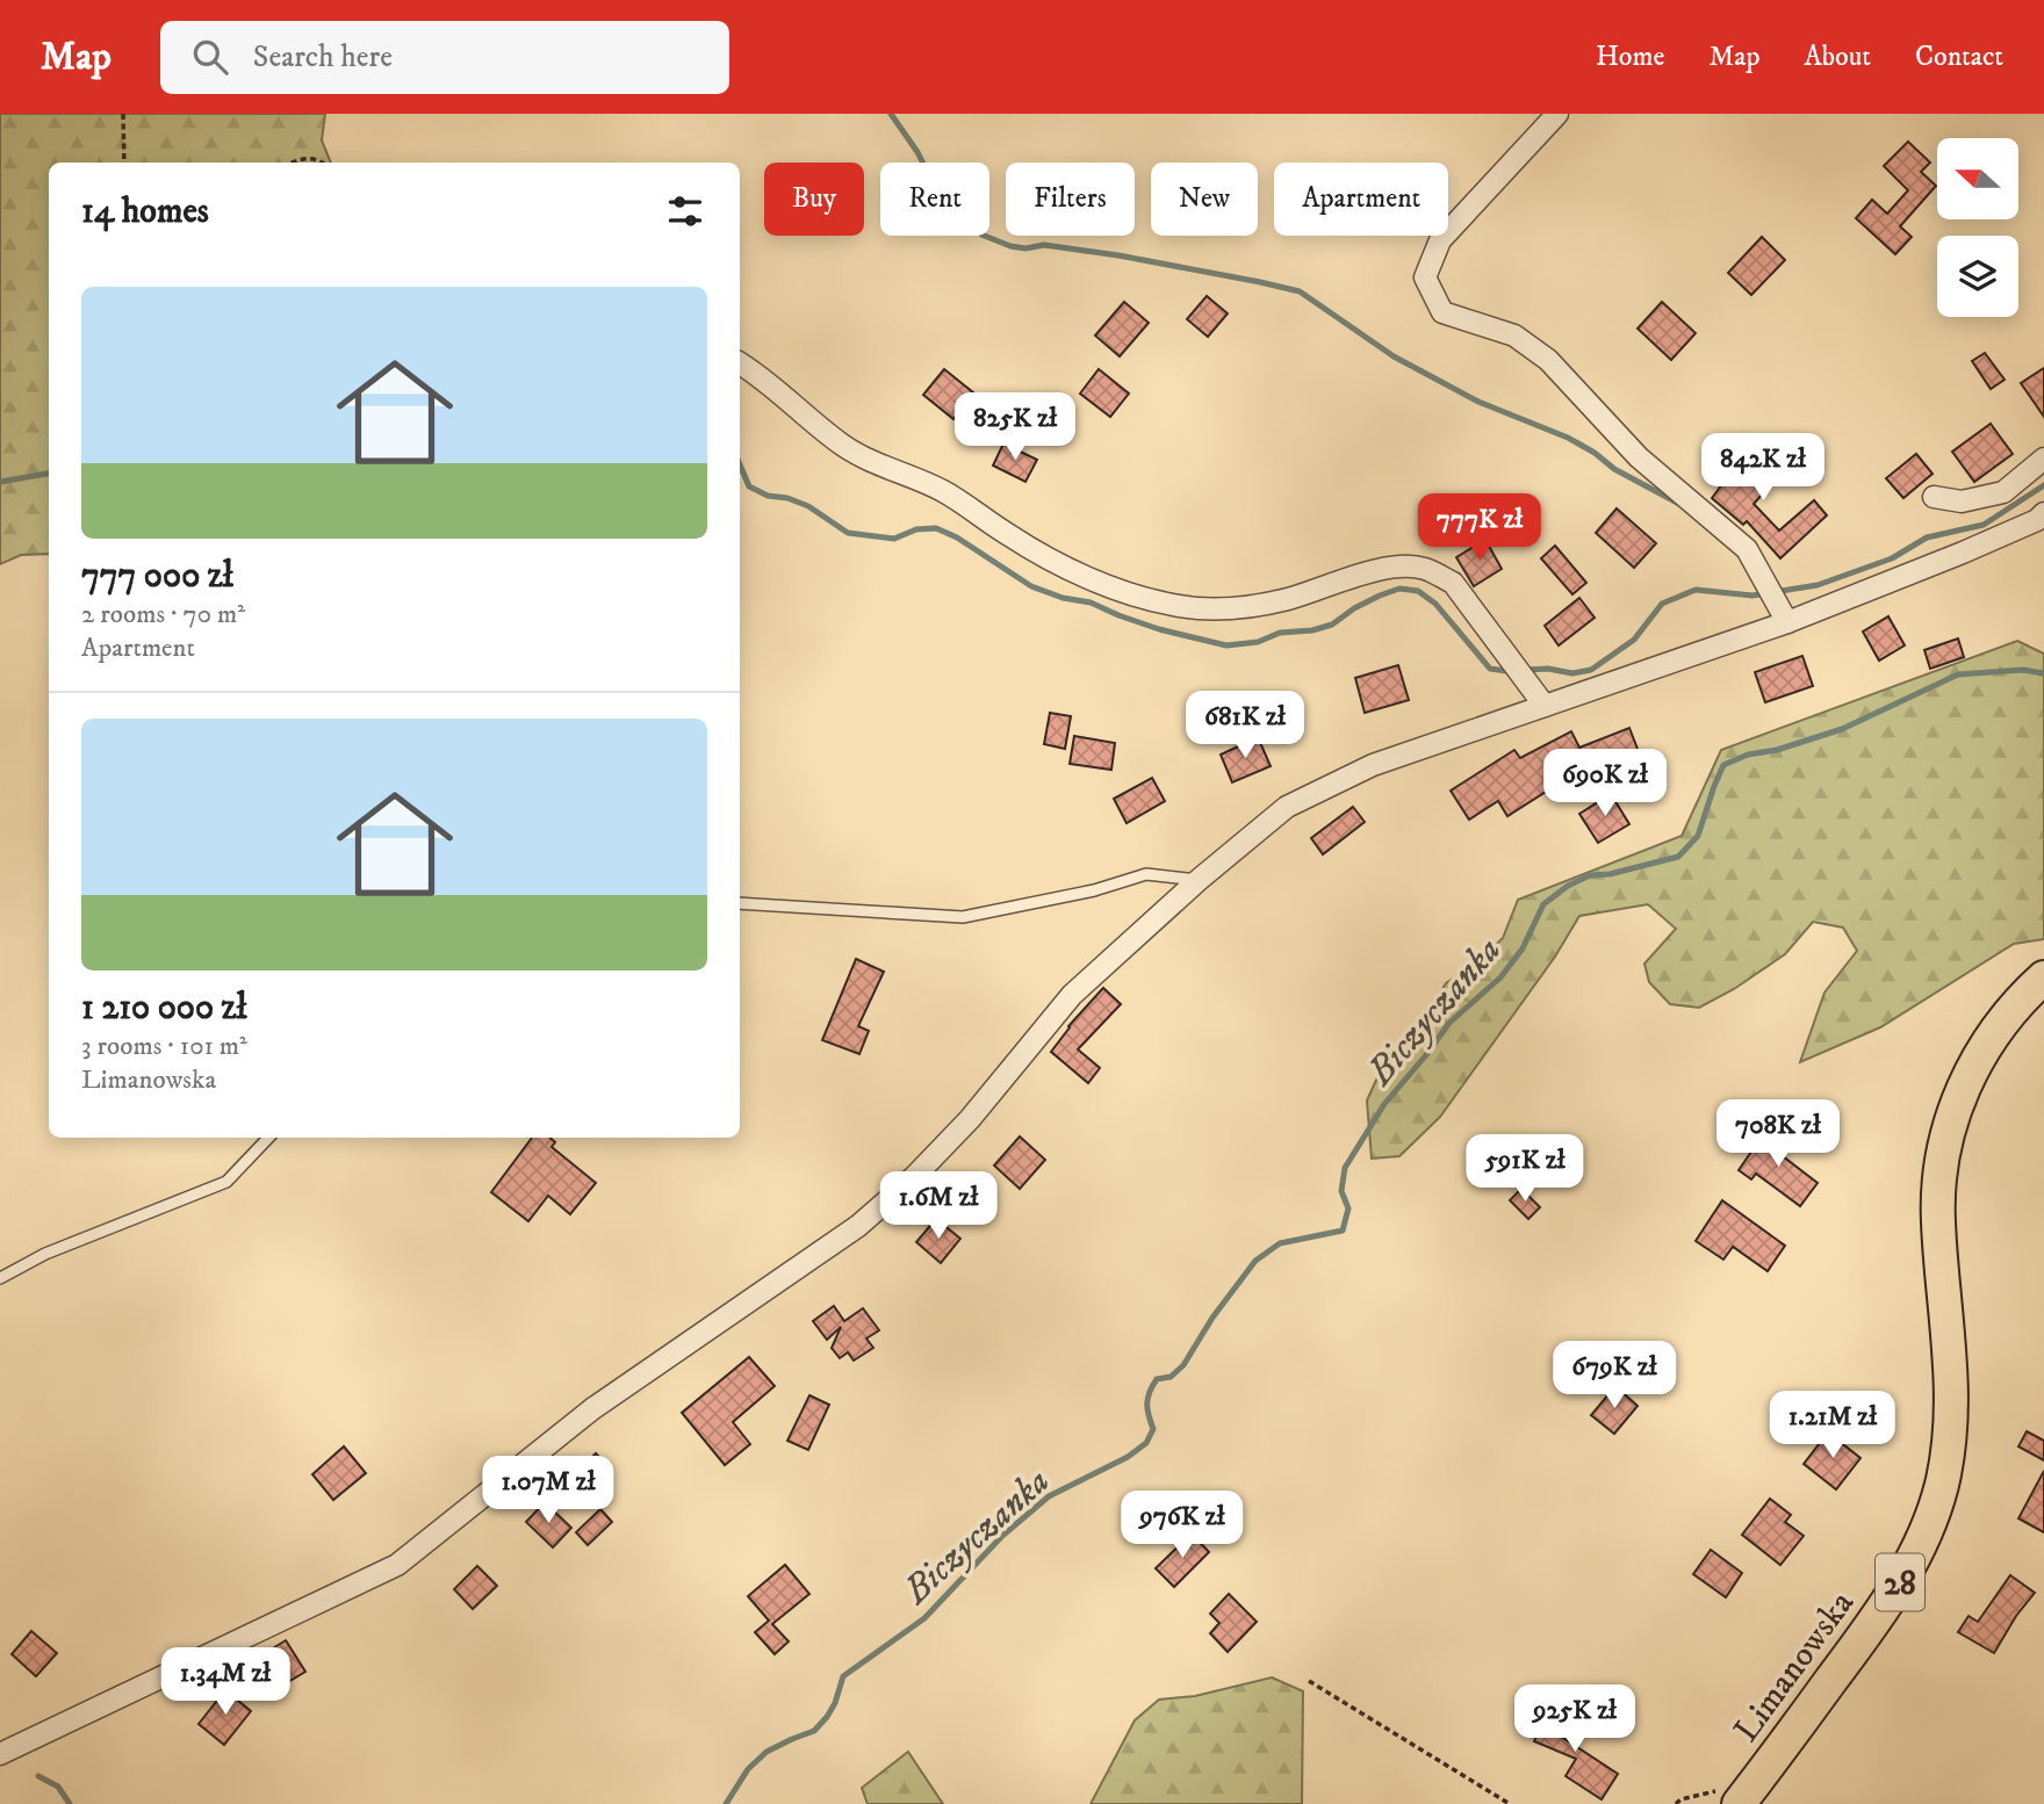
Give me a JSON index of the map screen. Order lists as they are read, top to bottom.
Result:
{
  "streets": {
    "main road": ["28", "Limanowska"]
  },
  "water": ["Biczyczanka"],
  "north": "left",
  "page": {
    "header": "Map",
    "search": "Search here",
    "nav": [
      "Home",
      "Map",
      "About",
      "Contact"
    ],
    "chip": [
      "Buy",
      "Rent",
      "Filters",
      "New",
      "Apartment"
    ],
    "heading": "14 homes",
    "list": [
      {
        "name": "777 000 zł",
        "note": "2 rooms · 70 m² · Apartment"
      },
      {
        "name": "1 210 000 zł",
        "note": "3 rooms · 101 m² · Limanowska"
      }
    ],
    "price": [
      "825K zł",
      "842K zł",
      "777K zł",
      "681K zł",
      "690K zł",
      "708K zł",
      "591K zł",
      "1.6M zł",
      "679K zł",
      "1.21M zł",
      "1.07M zł",
      "976K zł",
      "1.34M zł",
      "925K zł"
    ]
  }
}
